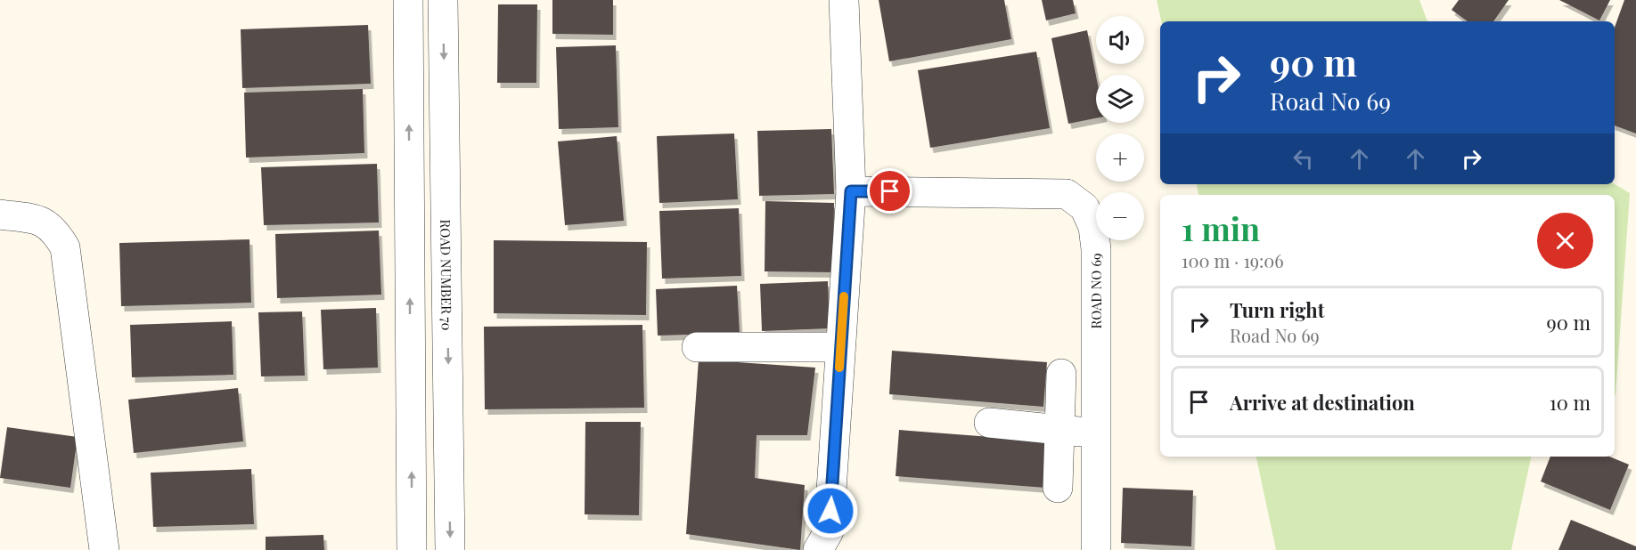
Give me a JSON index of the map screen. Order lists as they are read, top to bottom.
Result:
{
  "streets": {
    "street": ["ROAD NUMBER 70", "ROAD NO 69"]
  },
  "page": {
    "map_buttons": ["+", "−"],
    "turn": ["90 m", "Road No 69"],
    "heading": ["1 min", "100 m · 19:06"],
    "list": [
      {
        "name": "Turn right",
        "note": "Road No 69",
        "value": "90 m"
      },
      {
        "name": "Arrive at destination",
        "value": "10 m"
      }
    ]
  }
}
